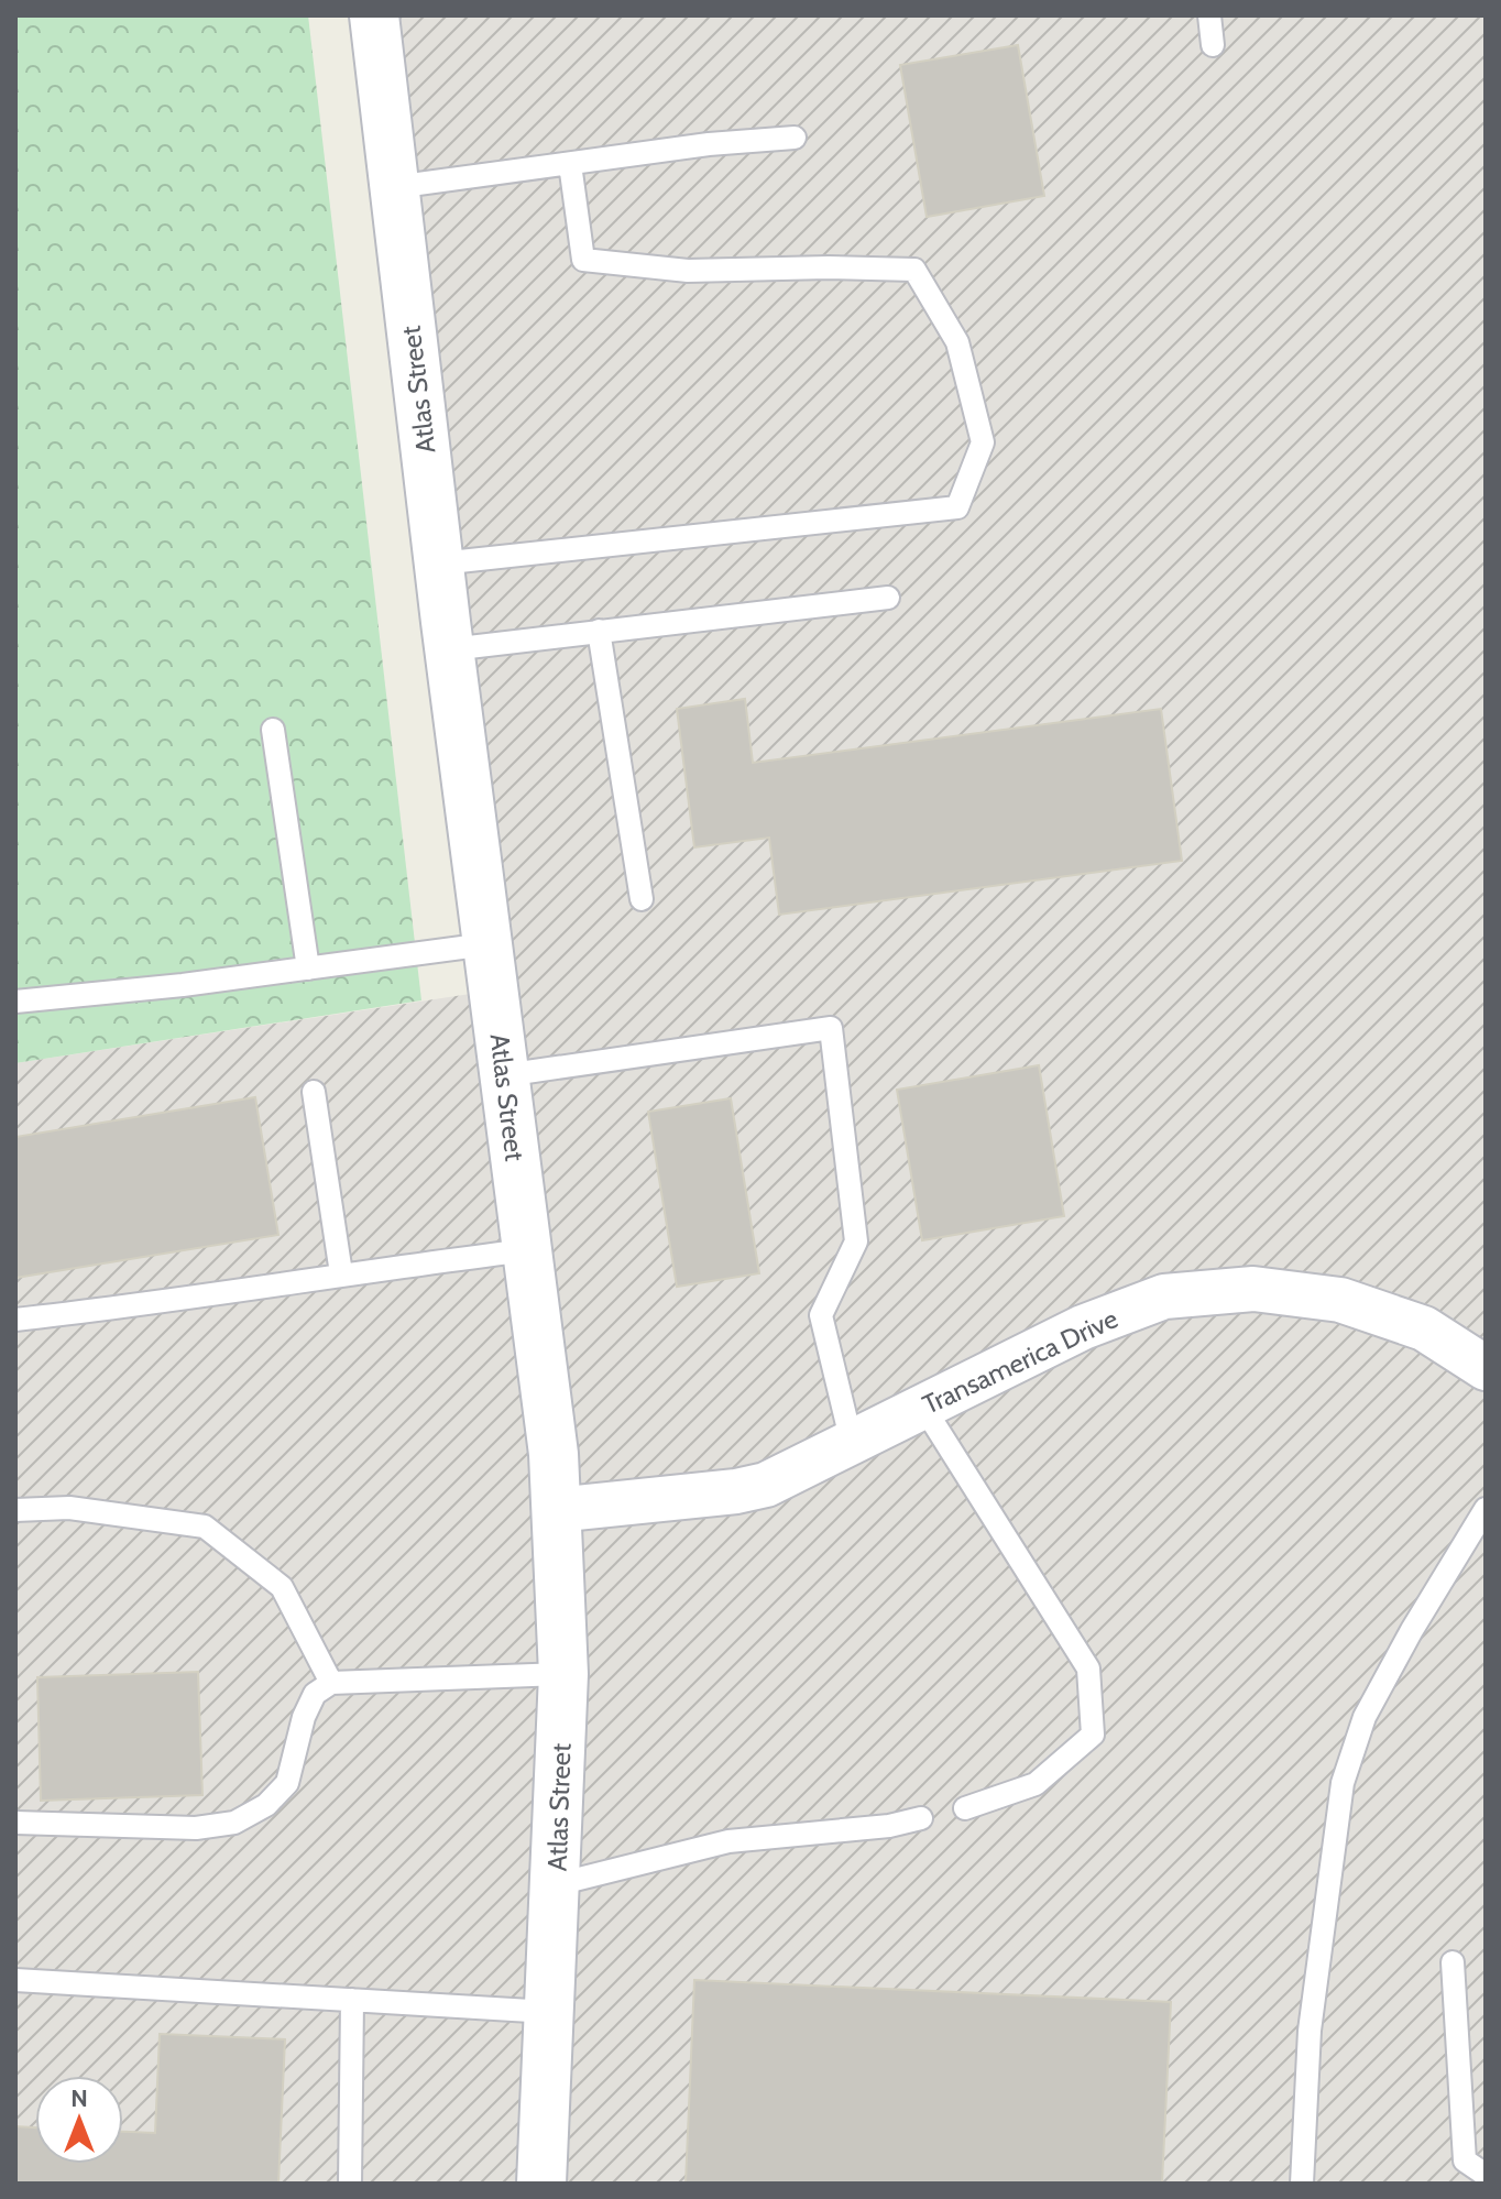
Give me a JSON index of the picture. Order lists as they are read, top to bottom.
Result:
{
  "streets": {
    "street": ["Atlas Street", "Transamerica Drive"]
  },
  "crossings": [
    ["Atlas Street", "Transamerica Drive"]
  ],
  "north": "top"
}
